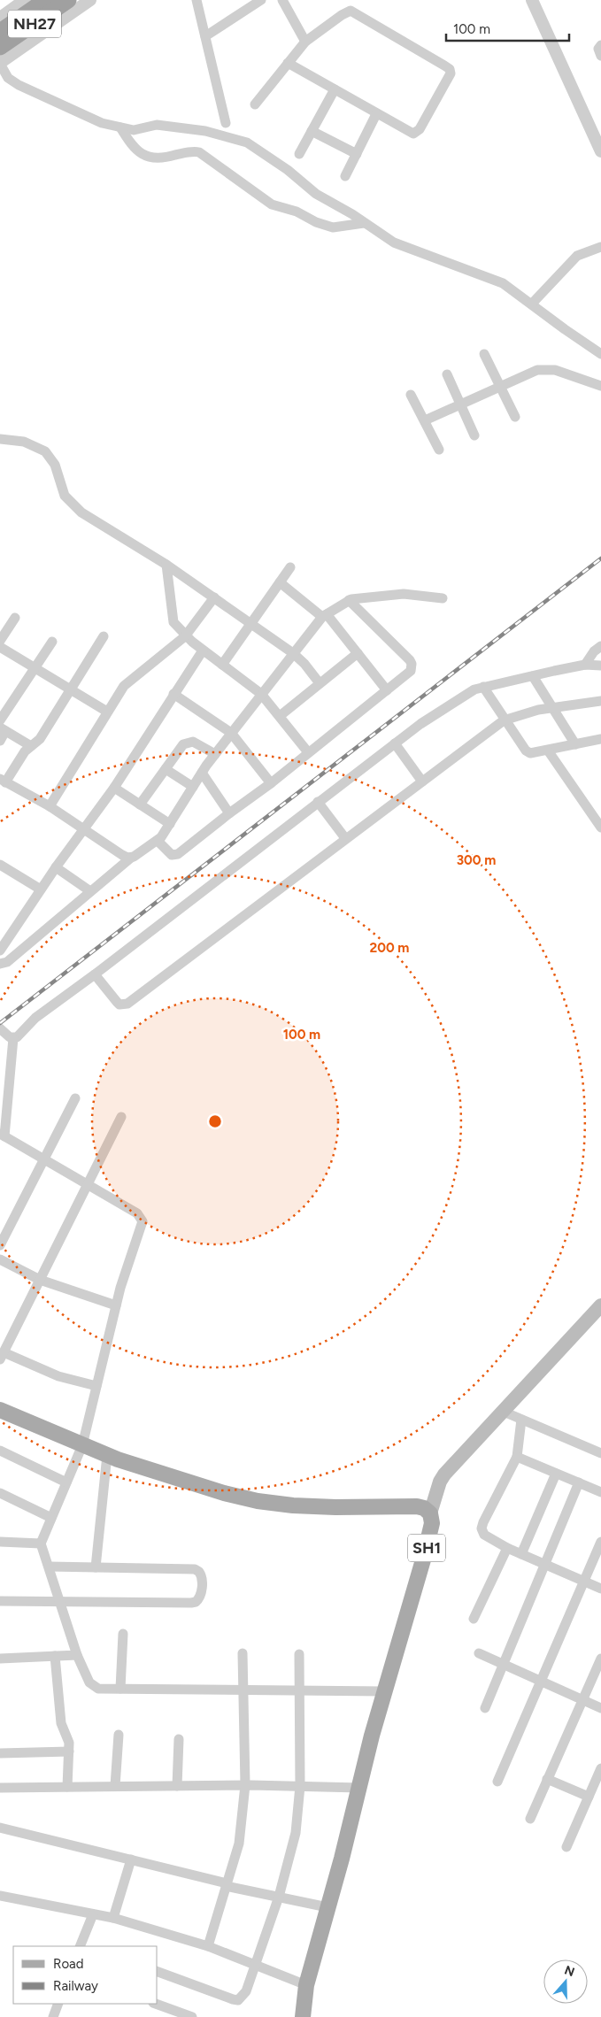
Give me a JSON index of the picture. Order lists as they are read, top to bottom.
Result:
{
  "streets": {
    "highway": ["NH27"],
    "main road": ["SH1"]
  },
  "legend": ["Road", "Railway"],
  "scale_bar": "100 m",
  "north": "top",
  "rings": ["300 m", "200 m", "100 m"]
}
